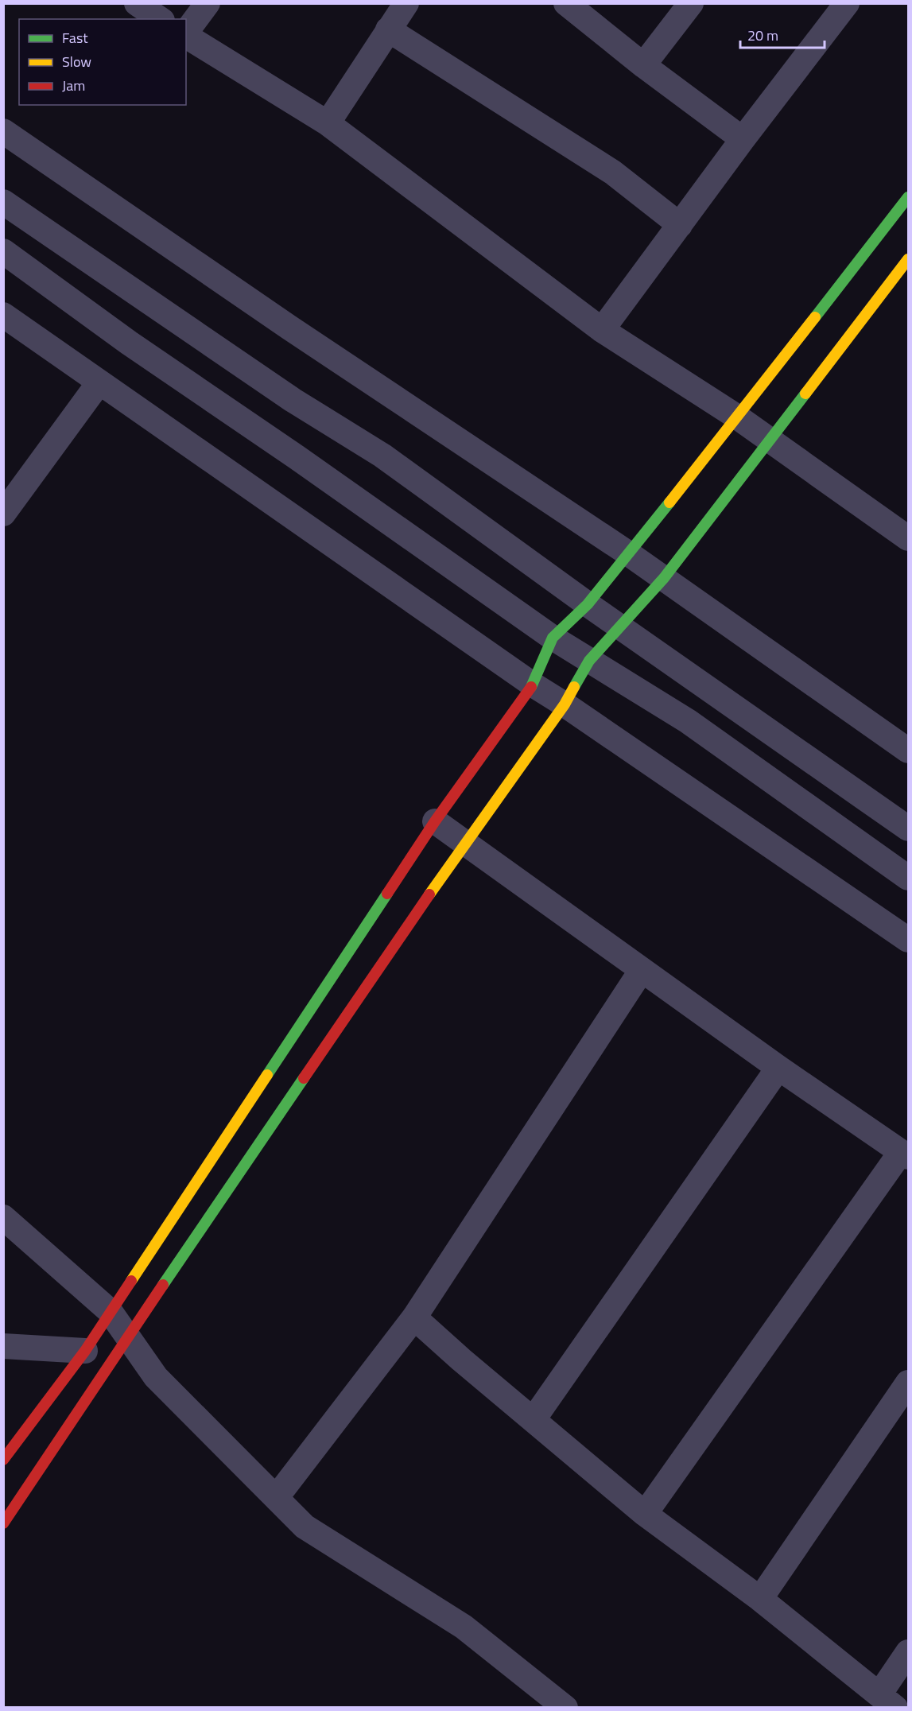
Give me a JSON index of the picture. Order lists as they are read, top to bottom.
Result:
{
  "legend": ["Fast", "Slow", "Jam"],
  "scale_bar": "20 m"
}
